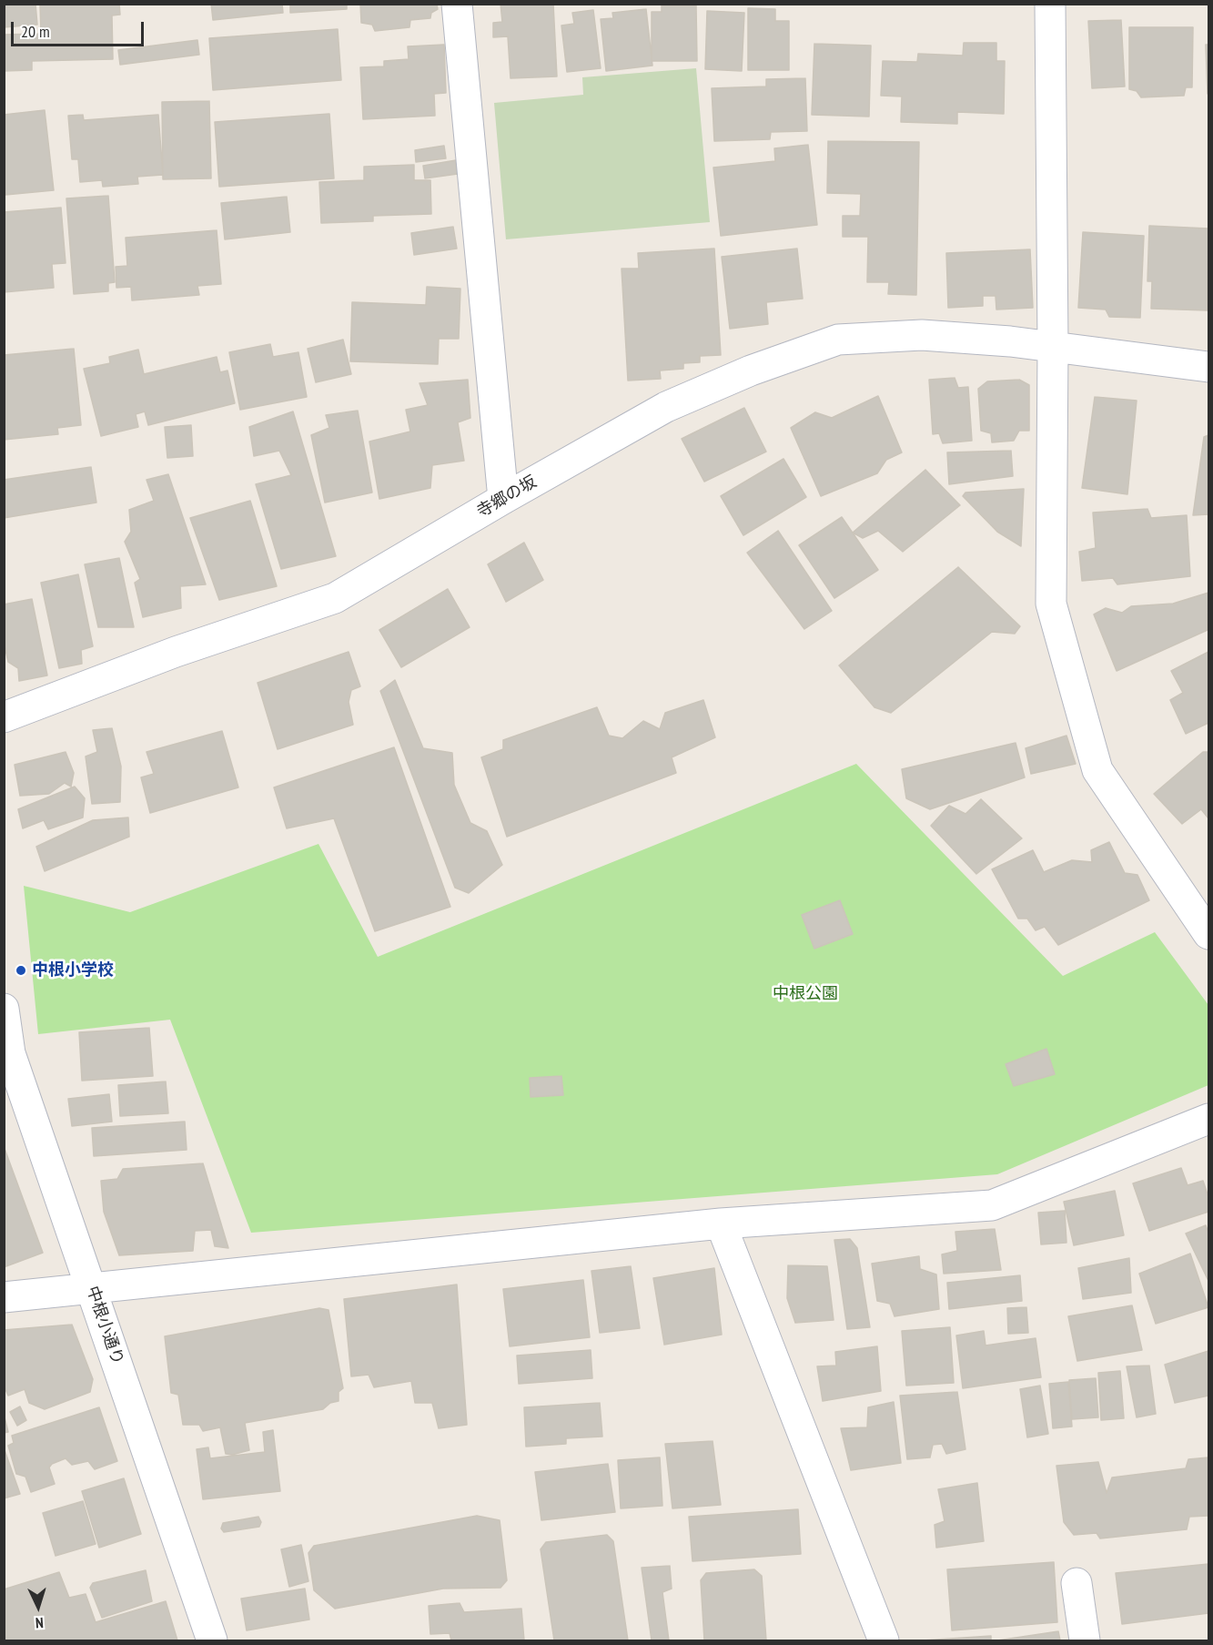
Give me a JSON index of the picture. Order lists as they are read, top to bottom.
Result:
{
  "streets": {
    "street": ["寺郷の坂", "中根小通り"]
  },
  "parks": ["中根公園"],
  "places": ["中根小学校"],
  "scale_bar": "20 m",
  "north": "bottom"
}
